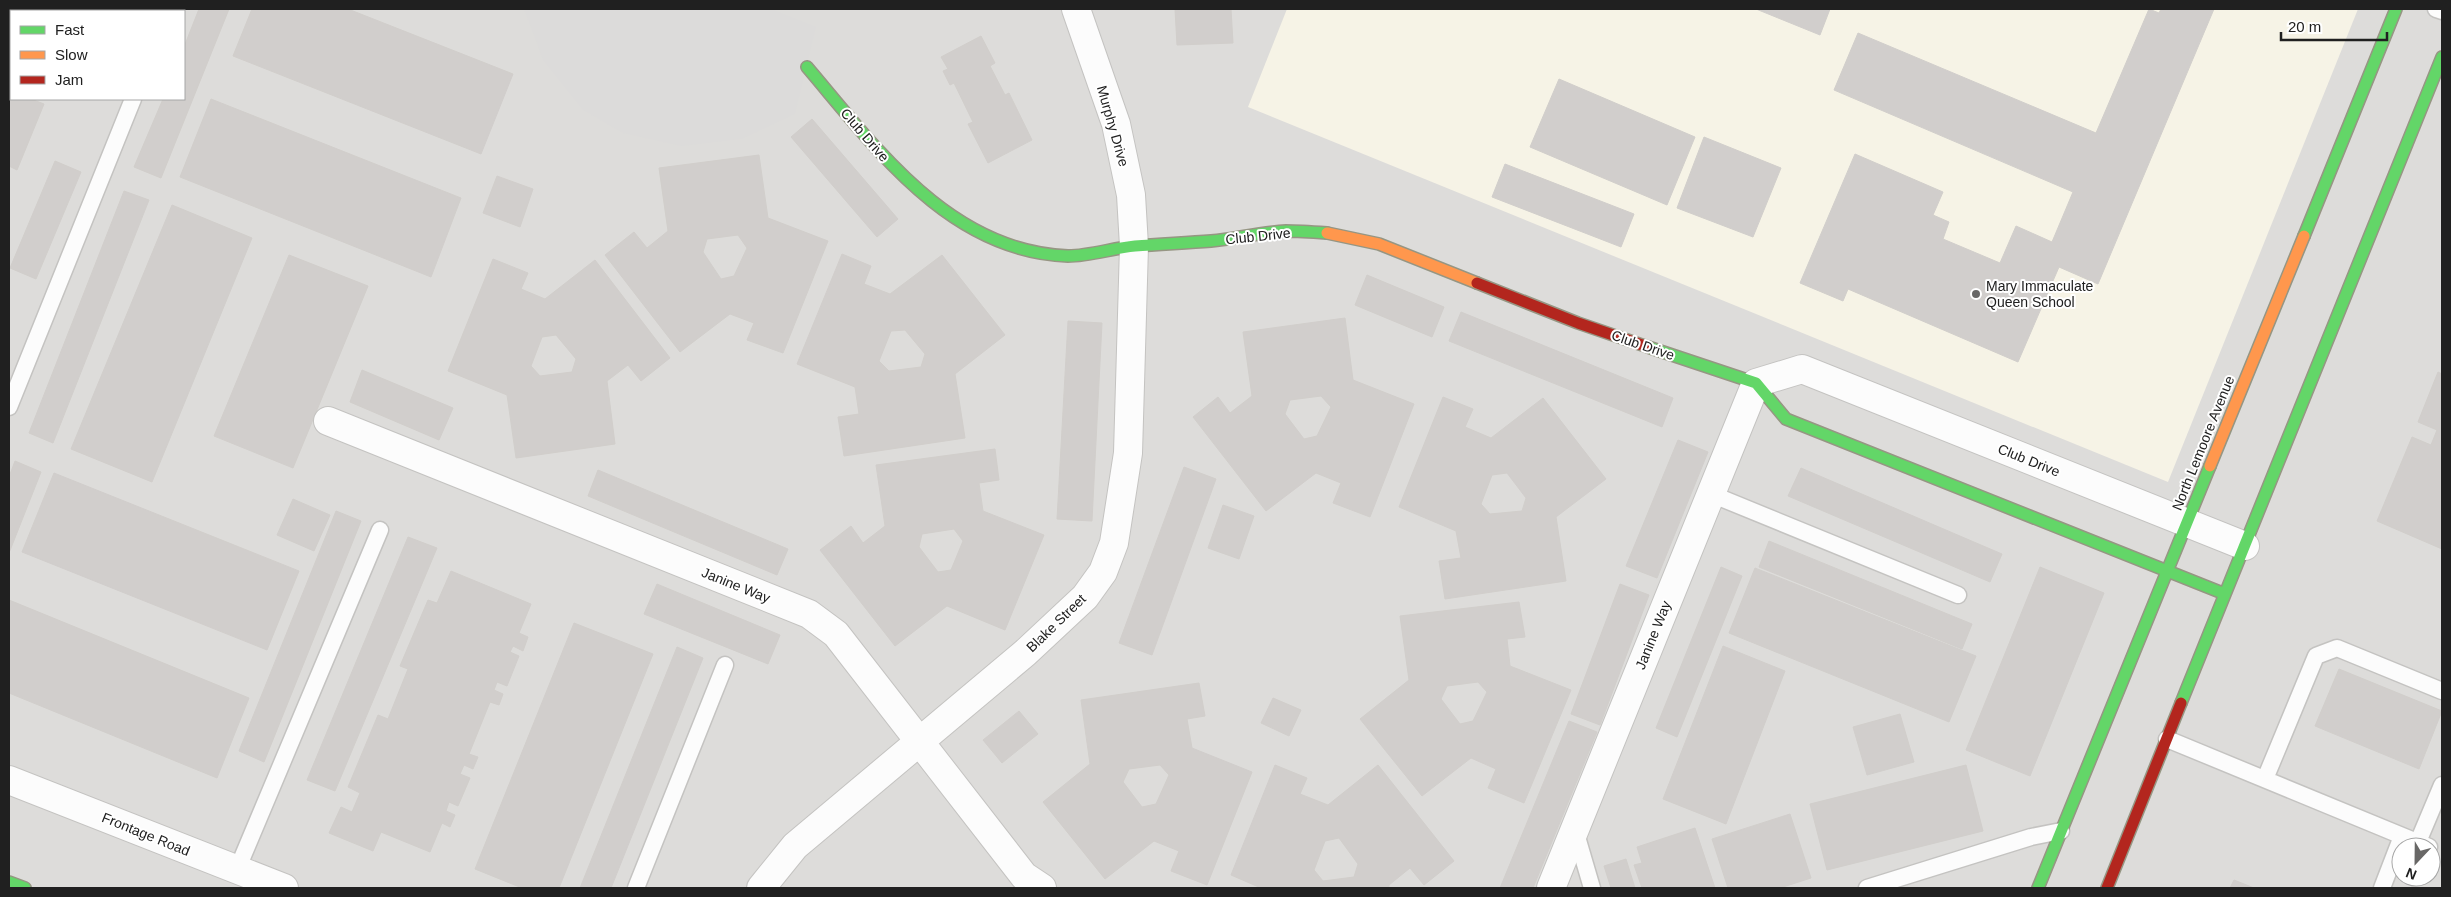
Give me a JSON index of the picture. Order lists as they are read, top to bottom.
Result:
{
  "streets": {
    "main road": ["Club Drive", "North Lemoore Avenue"],
    "street": [
      "Murphy Drive",
      "Janine Way",
      "Blake Street",
      "Frontage Road"
    ]
  },
  "crossings": [
    ["Murphy Drive", "Club Drive"],
    ["Murphy Drive", "Blake Street"],
    ["Club Drive", "North Lemoore Avenue"],
    ["Club Drive", "Janine Way"],
    ["Club Drive", "Blake Street"],
    ["Janine Way", "Blake Street"]
  ],
  "places": ["Mary Immaculate Queen School"],
  "legend": ["Fast", "Slow", "Jam"],
  "scale_bar": "20 m",
  "north": "bottom"
}
